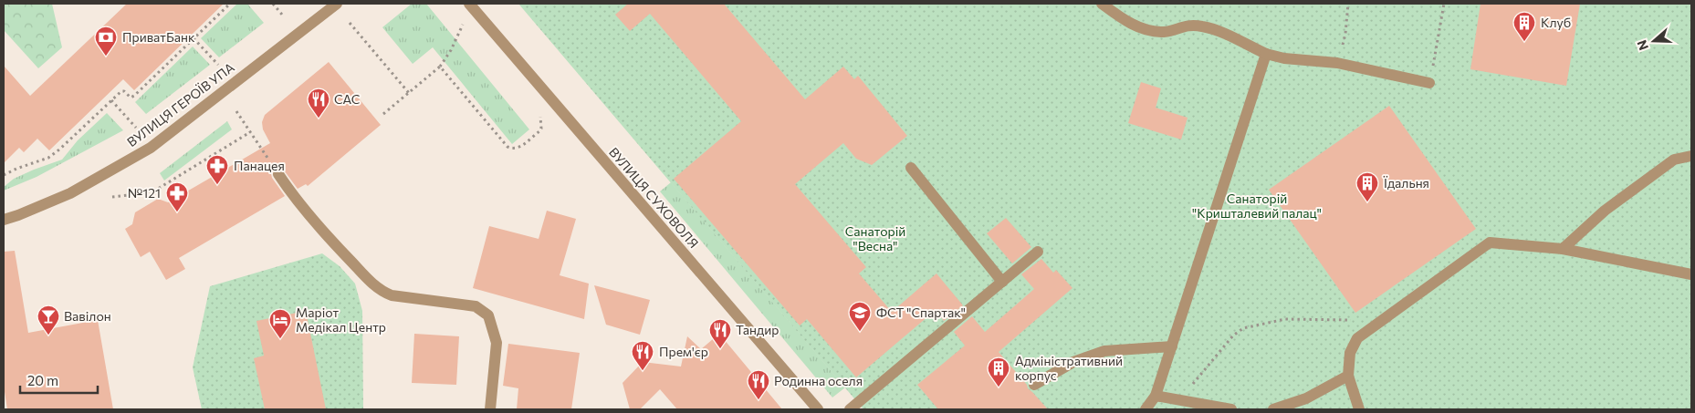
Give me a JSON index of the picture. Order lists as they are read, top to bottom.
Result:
{
  "streets": {
    "street": ["ВУЛИЦЯ ГЕРОЇВ УПА", "ВУЛИЦЯ СУХОВОЛЯ"]
  },
  "parks": ["Санаторій \"Кришталевий палац\"", "Санаторій \"Весна\""],
  "places": {
    "building": ["Клуб", "Їдальня", "Адміністративний корпус"],
    "bank": ["ПриватБанк"],
    "restaurant": [
      "САС",
      "Тандир",
      "Прем'єр",
      "Родинна оселя"
    ],
    "pharmacy": ["Панацея", "№121"],
    "school or university": ["ФСТ \"Спартак\""],
    "bar": ["Вавілон"],
    "hotel": ["Маріот Медікал Центр"]
  },
  "scale_bar": "20 m",
  "north": "left"
}
